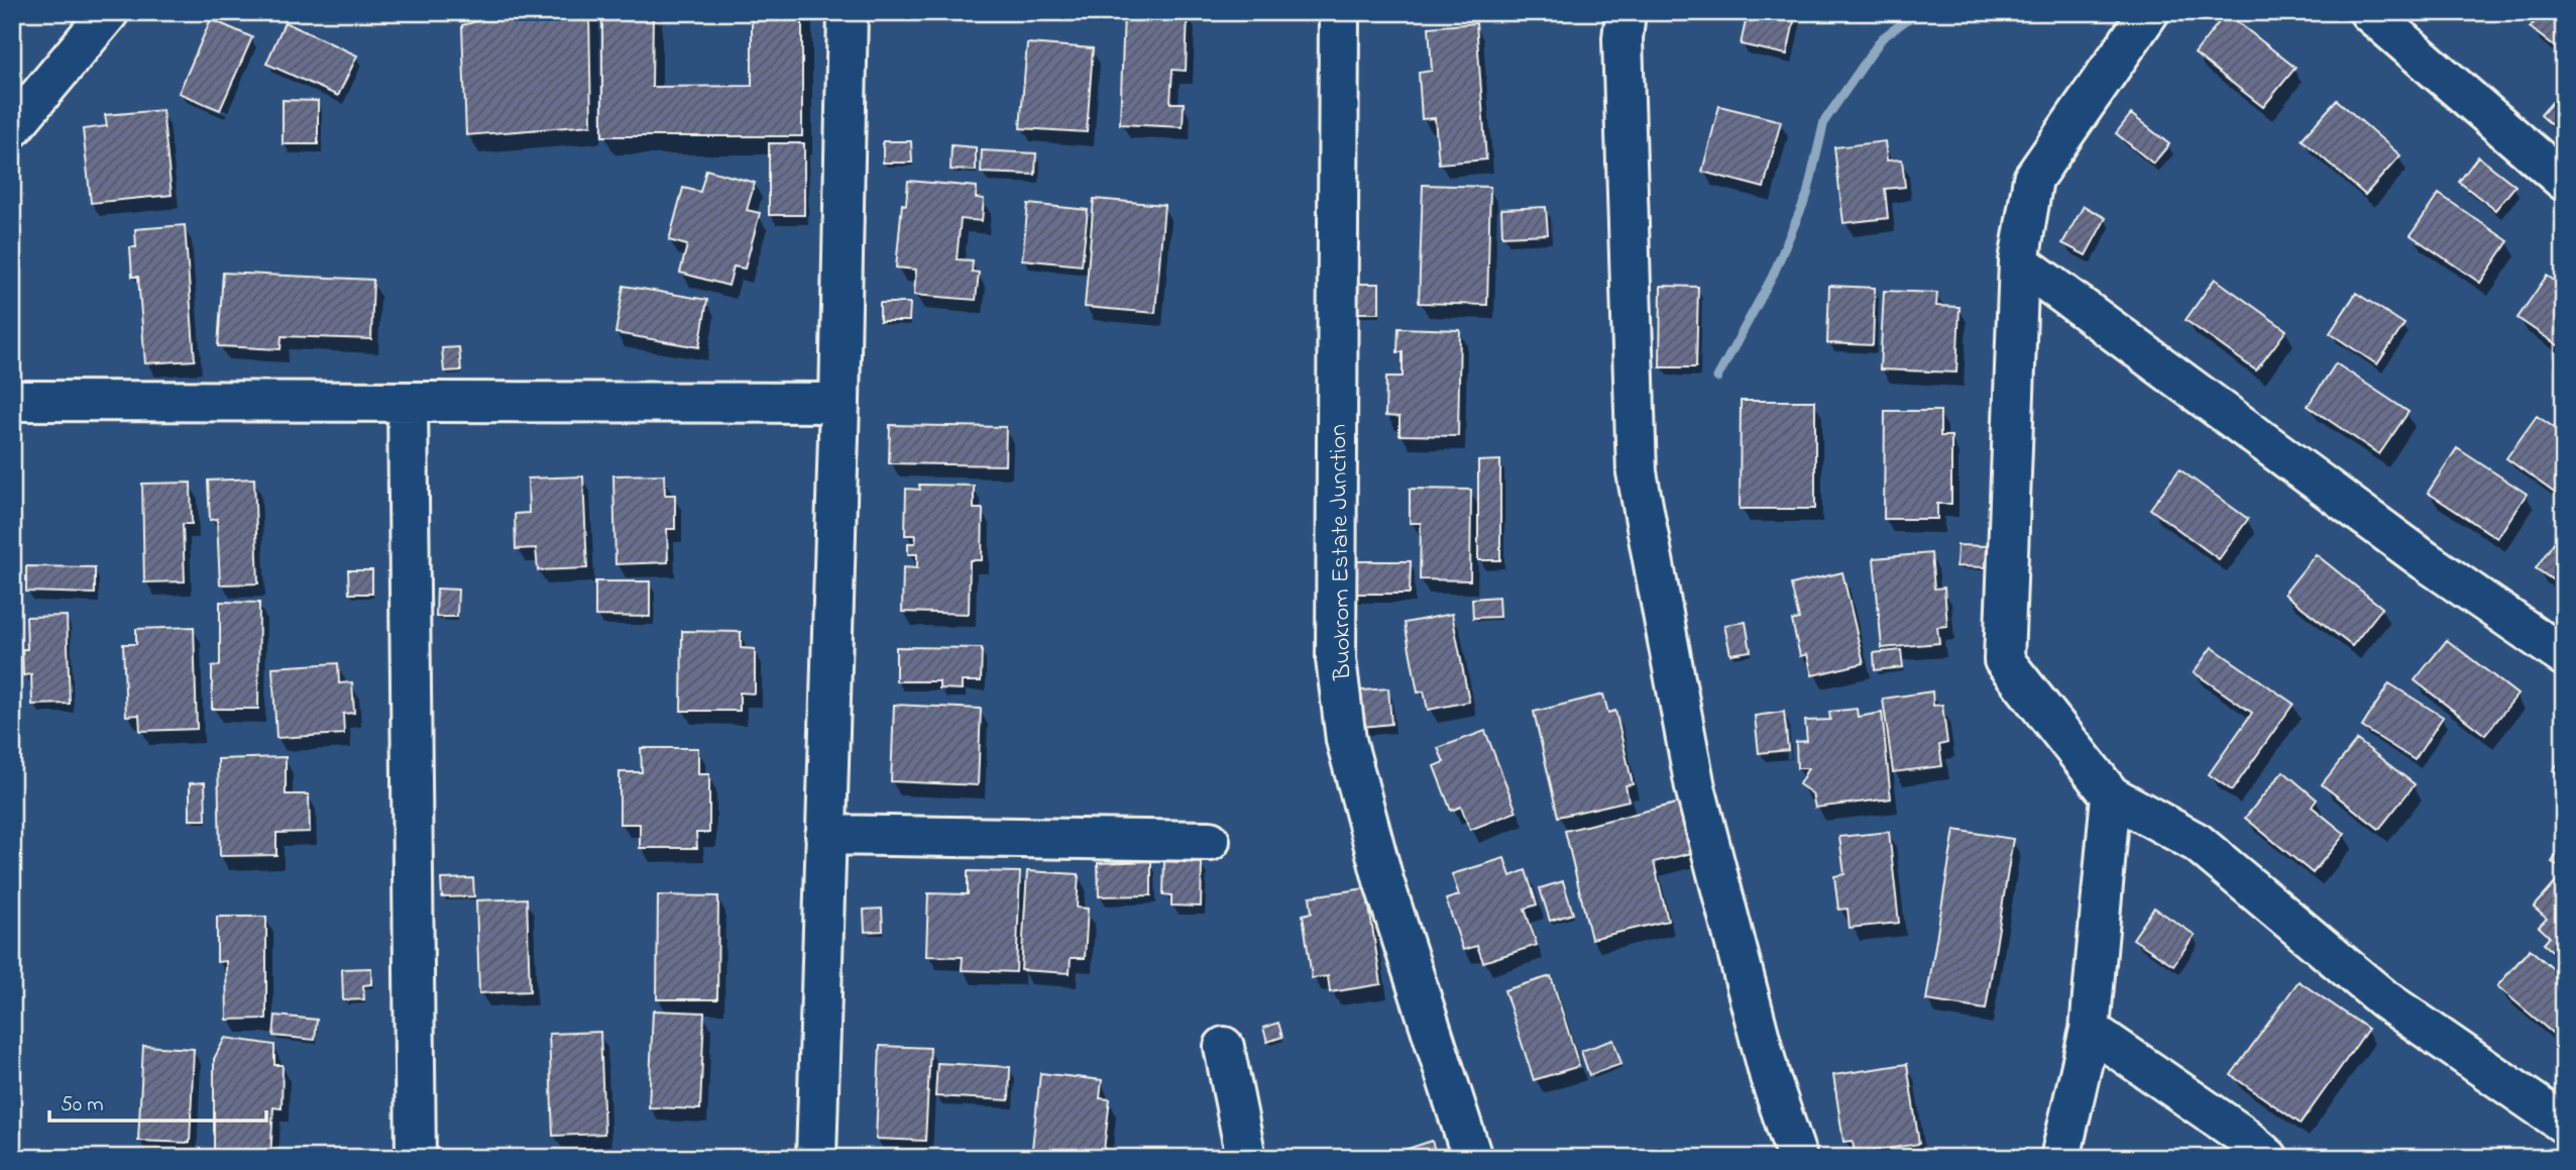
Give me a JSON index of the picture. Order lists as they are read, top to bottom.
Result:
{
  "streets": {
    "street": ["Buokrom Estate Junction"]
  },
  "scale_bar": "50 m"
}
